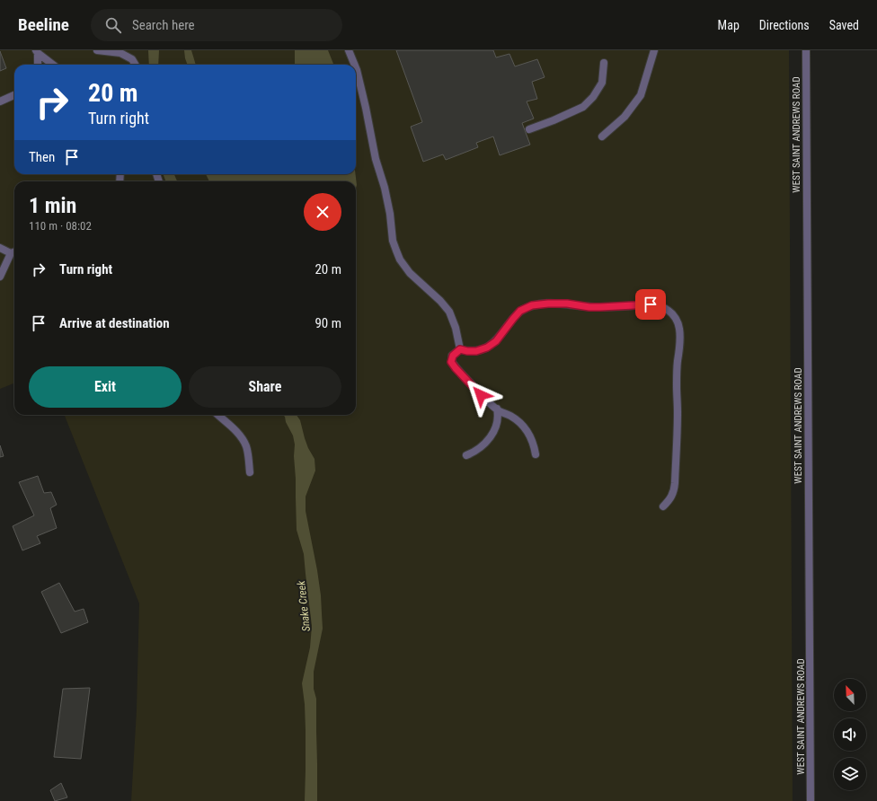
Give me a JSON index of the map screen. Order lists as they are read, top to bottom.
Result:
{
  "streets": {
    "street": ["WEST SAINT ANDREWS ROAD"]
  },
  "water": ["Snake Creek"],
  "north": "top left",
  "page": {
    "header": "Beeline",
    "search": "Search here",
    "nav": ["Map", "Directions", "Saved"],
    "turn": ["20 m", "Turn right"],
    "then": "Then",
    "heading": ["1 min", "110 m · 08:02"],
    "list": [
      {
        "name": "Turn right",
        "value": "20 m"
      },
      {
        "name": "Arrive at destination",
        "value": "90 m"
      }
    ],
    "buttons": ["Exit", "Share"]
  }
}
